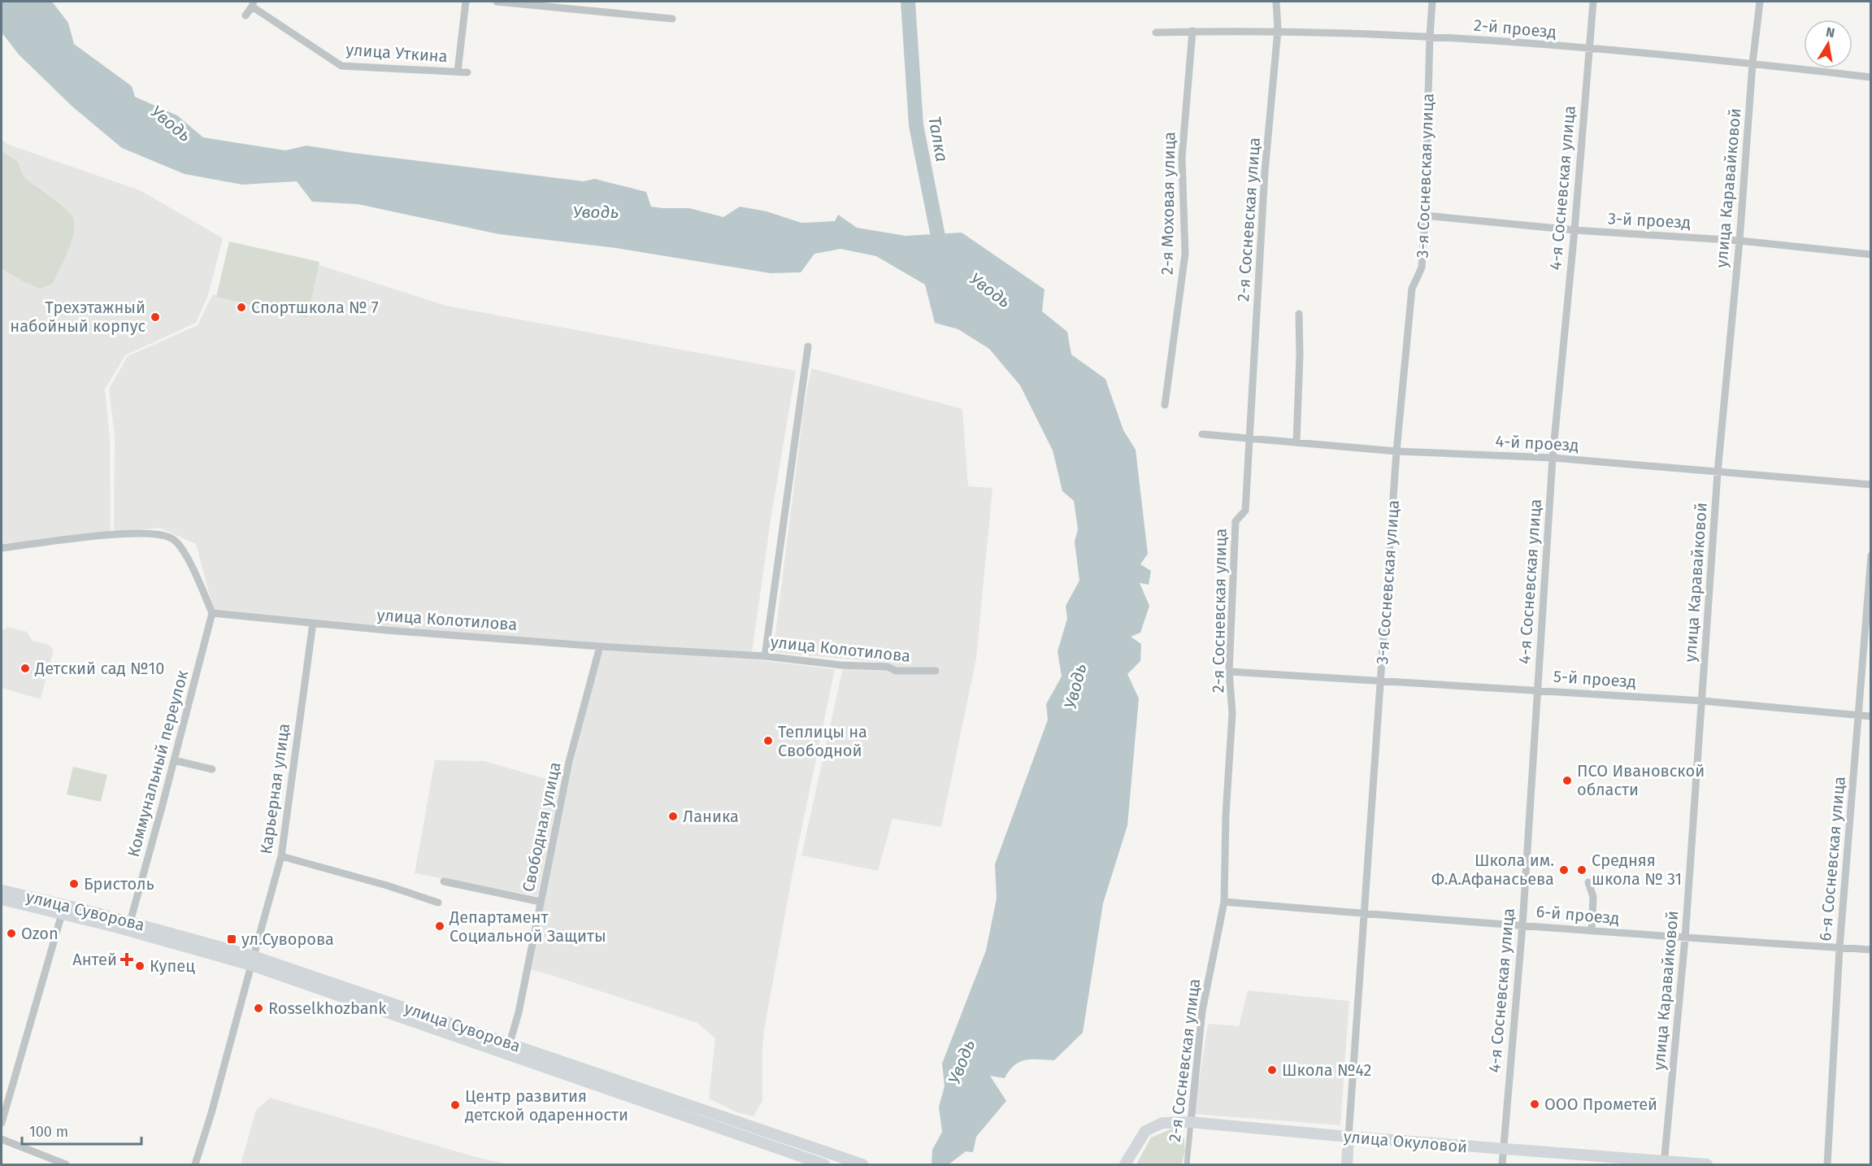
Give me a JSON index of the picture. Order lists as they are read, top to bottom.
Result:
{
  "streets": {
    "main road": ["3-я Сосневская улица", "улица Суворова", "улица Окуловой"],
    "street": [
      "2-й проезд",
      "улица Уткина",
      "4-я Сосневская улица",
      "улица Каравайковой",
      "2-я Моховая улица",
      "2-я Сосневская улица",
      "3-й проезд",
      "4-й проезд",
      "улица Колотилова",
      "5-й проезд",
      "Коммунальный переулок",
      "Карьерная улица",
      "Свободная улица",
      "6-я Сосневская улица",
      "6-й проезд"
    ]
  },
  "crossings": [
    ["2-й проезд", "3-я Сосневская улица"],
    ["2-й проезд", "4-я Сосневская улица"],
    ["2-й проезд", "улица Каравайковой"],
    ["2-й проезд", "2-я Моховая улица"],
    ["2-й проезд", "2-я Сосневская улица"],
    ["3-я Сосневская улица", "3-й проезд"],
    ["3-я Сосневская улица", "4-й проезд"],
    ["3-я Сосневская улица", "5-й проезд"],
    ["3-я Сосневская улица", "6-й проезд"],
    ["3-я Сосневская улица", "улица Окуловой"],
    ["4-я Сосневская улица", "3-й проезд"],
    ["4-я Сосневская улица", "4-й проезд"],
    ["4-я Сосневская улица", "5-й проезд"],
    ["4-я Сосневская улица", "6-й проезд"],
    ["4-я Сосневская улица", "улица Окуловой"],
    ["улица Каравайковой", "3-й проезд"],
    ["улица Каравайковой", "4-й проезд"],
    ["улица Каравайковой", "5-й проезд"],
    ["улица Каравайковой", "6-й проезд"],
    ["улица Каравайковой", "улица Окуловой"],
    ["2-я Сосневская улица", "4-й проезд"],
    ["2-я Сосневская улица", "5-й проезд"],
    ["2-я Сосневская улица", "6-й проезд"],
    ["2-я Сосневская улица", "улица Окуловой"],
    ["улица Колотилова", "Коммунальный переулок"],
    ["улица Колотилова", "Карьерная улица"],
    ["улица Колотилова", "Свободная улица"],
    ["5-й проезд", "6-я Сосневская улица"],
    ["Коммунальный переулок", "улица Суворова"],
    ["Карьерная улица", "улица Суворова"],
    ["Свободная улица", "улица Суворова"],
    ["6-я Сосневская улица", "6-й проезд"]
  ],
  "water": ["Уводь", "Талка"],
  "places": {
    "other": [
      "Спортшкола № 7",
      "Трехэтажный набойный корпус",
      "Детский сад №10",
      "Теплицы на Свободной",
      "ПСО Ивановской области",
      "Ланика",
      "Школа им. Ф.А.Афанасьева",
      "Средняя школа № 31",
      "Бристоль",
      "Департамент Социальной Защиты",
      "Ozon",
      "Купец",
      "Rosselkhozbank",
      "Школа №42",
      "ООО Прометей",
      "Центр развития детской одаренности"
    ],
    "transit": ["ул.Суворова"],
    "health": ["Антей"]
  },
  "scale_bar": "100 m",
  "north": "top"
}
